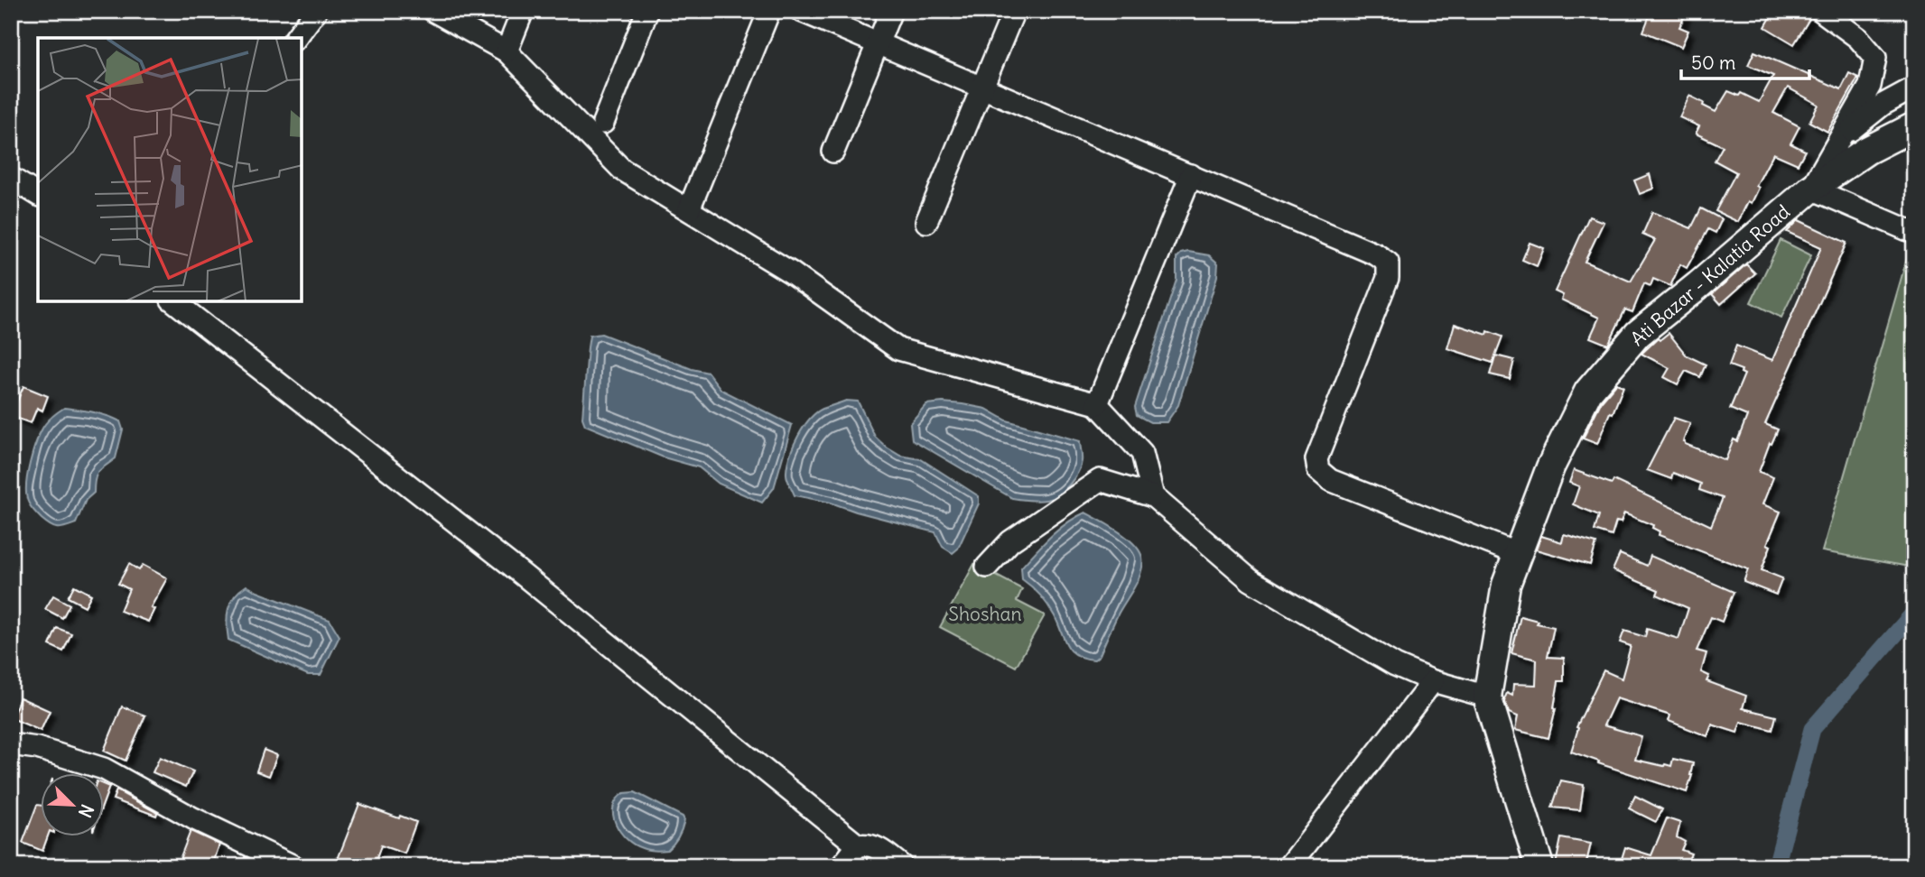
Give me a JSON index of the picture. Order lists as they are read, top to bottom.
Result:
{
  "streets": {
    "main road": ["Ati Bazar - Kalatia Road"]
  },
  "parks": ["Shoshan"],
  "scale_bar": "50 m",
  "north": "bottom right"
}
